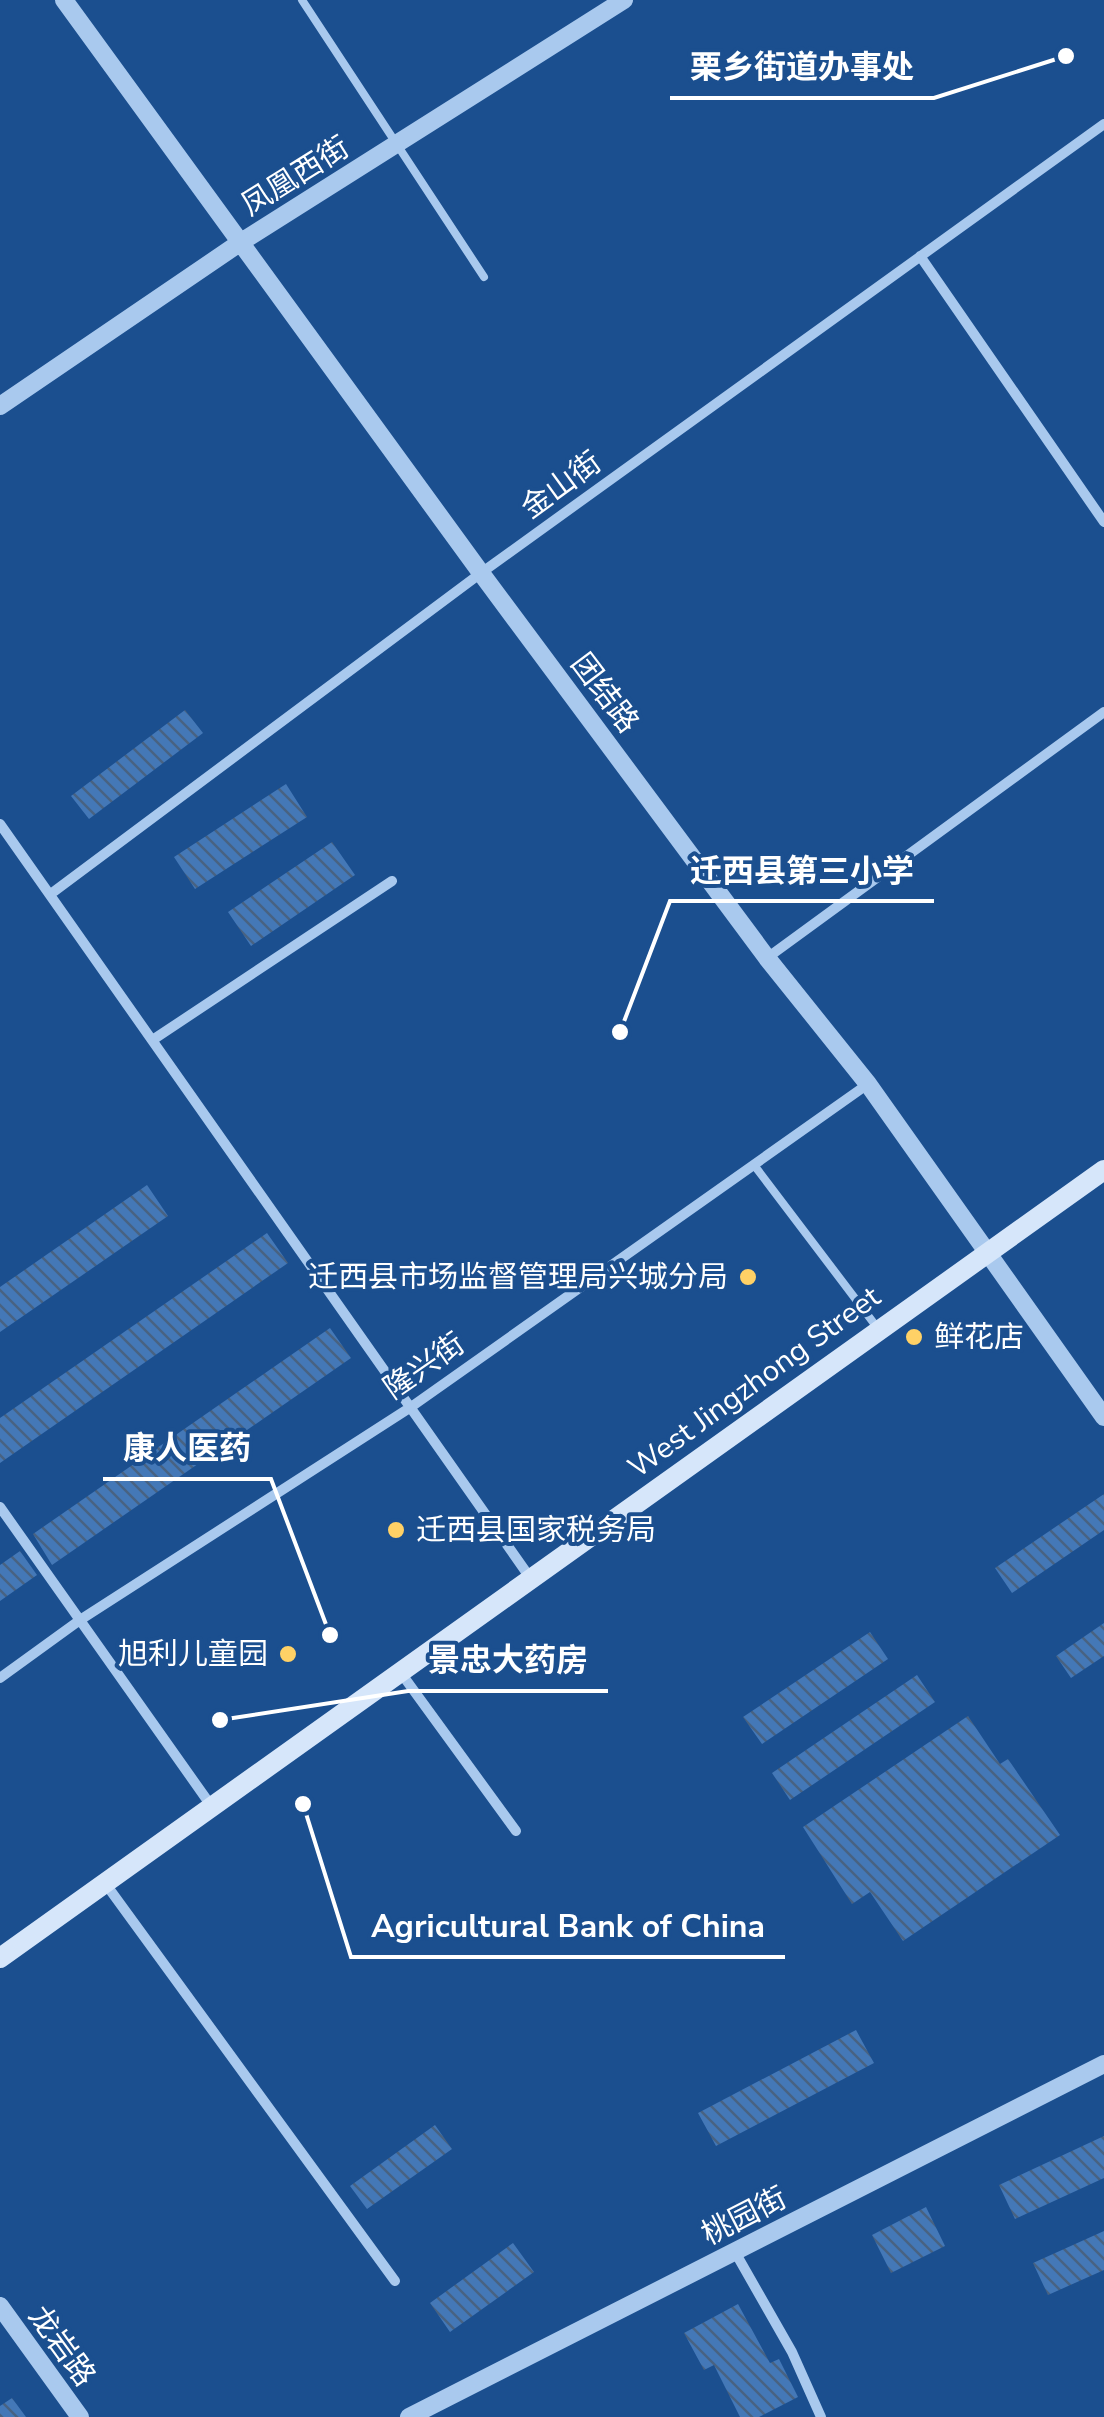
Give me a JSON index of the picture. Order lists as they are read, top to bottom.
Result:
{
  "streets": {
    "main road": ["West Jingzhong Street"],
    "street": [
      "凤凰西街",
      "金山街",
      "团结路",
      "隆兴街",
      "桃园街",
      "龙岩路"
    ]
  },
  "crossings": [
    ["凤凰西街", "团结路"],
    ["金山街", "团结路"],
    ["团结路", "隆兴街"],
    ["团结路", "West Jingzhong Street"]
  ],
  "places": [
    "栗乡街道办事处",
    "迁西县第三小学",
    "迁西县市场监督管理局兴城分局",
    "鲜花店",
    "迁西县国家税务局",
    "康人医药",
    "旭利儿童园",
    "景忠大药房",
    "Agricultural Bank of China"
  ]
}
